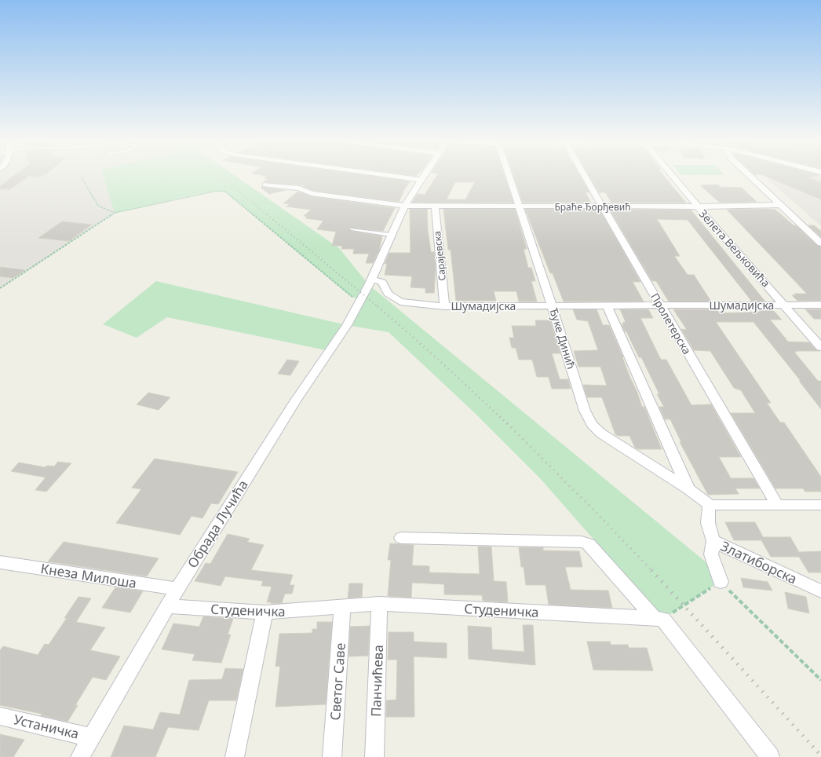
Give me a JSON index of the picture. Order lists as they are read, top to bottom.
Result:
{
  "streets": {
    "street": [
      "Браће Ђорђевић",
      "Зелета Вељковића",
      "Сарајевска",
      "Шумадијска",
      "Пролетерска",
      "Ђуке Динић",
      "Обрада Лучића",
      "Златиборска",
      "Кнеза Милоша",
      "Студеничка",
      "Панчићева",
      "Светог Саве",
      "Устаничка"
    ]
  },
  "crossings": [
    ["Браће Ђорђевић", "Зелета Вељковића"],
    ["Браће Ђорђевић", "Сарајевска"],
    ["Браће Ђорђевић", "Пролетерска"],
    ["Браће Ђорђевић", "Ђуке Динић"],
    ["Браће Ђорђевић", "Обрада Лучића"],
    ["Зелета Вељковића", "Шумадијска"],
    ["Сарајевска", "Шумадијска"],
    ["Шумадијска", "Пролетерска"],
    ["Шумадијска", "Ђуке Динић"],
    ["Шумадијска", "Обрада Лучића"],
    ["Обрада Лучића", "Кнеза Милоша"],
    ["Обрада Лучића", "Студеничка"],
    ["Обрада Лучића", "Устаничка"],
    ["Студеничка", "Панчићева"],
    ["Студеничка", "Светог Саве"]
  ]
}
